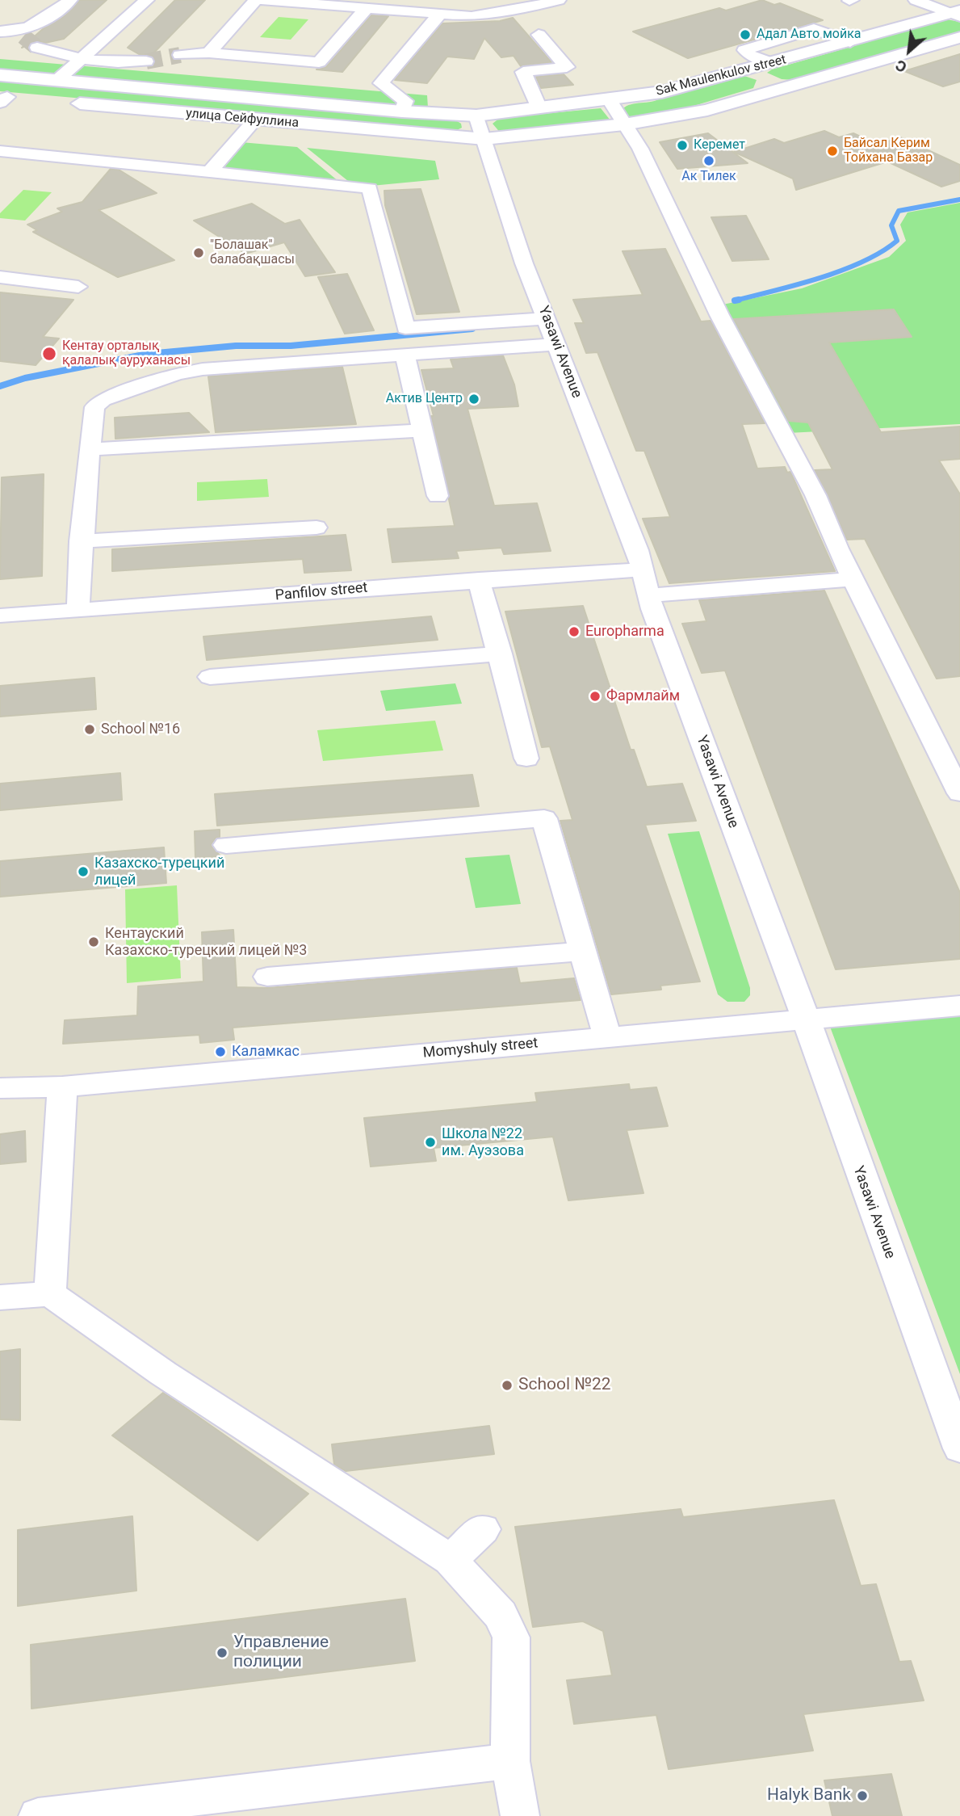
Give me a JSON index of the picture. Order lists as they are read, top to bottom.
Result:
{
  "streets": {
    "main road": ["Sak Maulenkulov street", "улица Сейфуллина"],
    "street": ["Yasawi Avenue", "Panfilov street", "Momyshuly street"]
  },
  "crossings": [
    ["Sak Maulenkulov street", "улица Сейфуллина"],
    ["Sak Maulenkulov street", "Yasawi Avenue"],
    ["улица Сейфуллина", "Yasawi Avenue"],
    ["Yasawi Avenue", "Panfilov street"],
    ["Yasawi Avenue", "Momyshuly street"]
  ],
  "places": [
    "Адал Авто мойка",
    "Керемет",
    "Байсал Керим Тойхана Базар",
    "Ак Тилек",
    "\"Болашак\" балабақшасы",
    "Кентау орталық қалалық ауруханасы",
    "Актив Центр",
    "Europharma",
    "Фармлайм",
    "School №16",
    "Казахско-турецкий лицей",
    "Кентауский Казахско-турецкий лицей №3",
    "Каламкас",
    "Школа №22 им. Ауэзова",
    "School №22",
    "Управление полиции",
    "Halyk Bank"
  ],
  "north": "bottom left"
}
